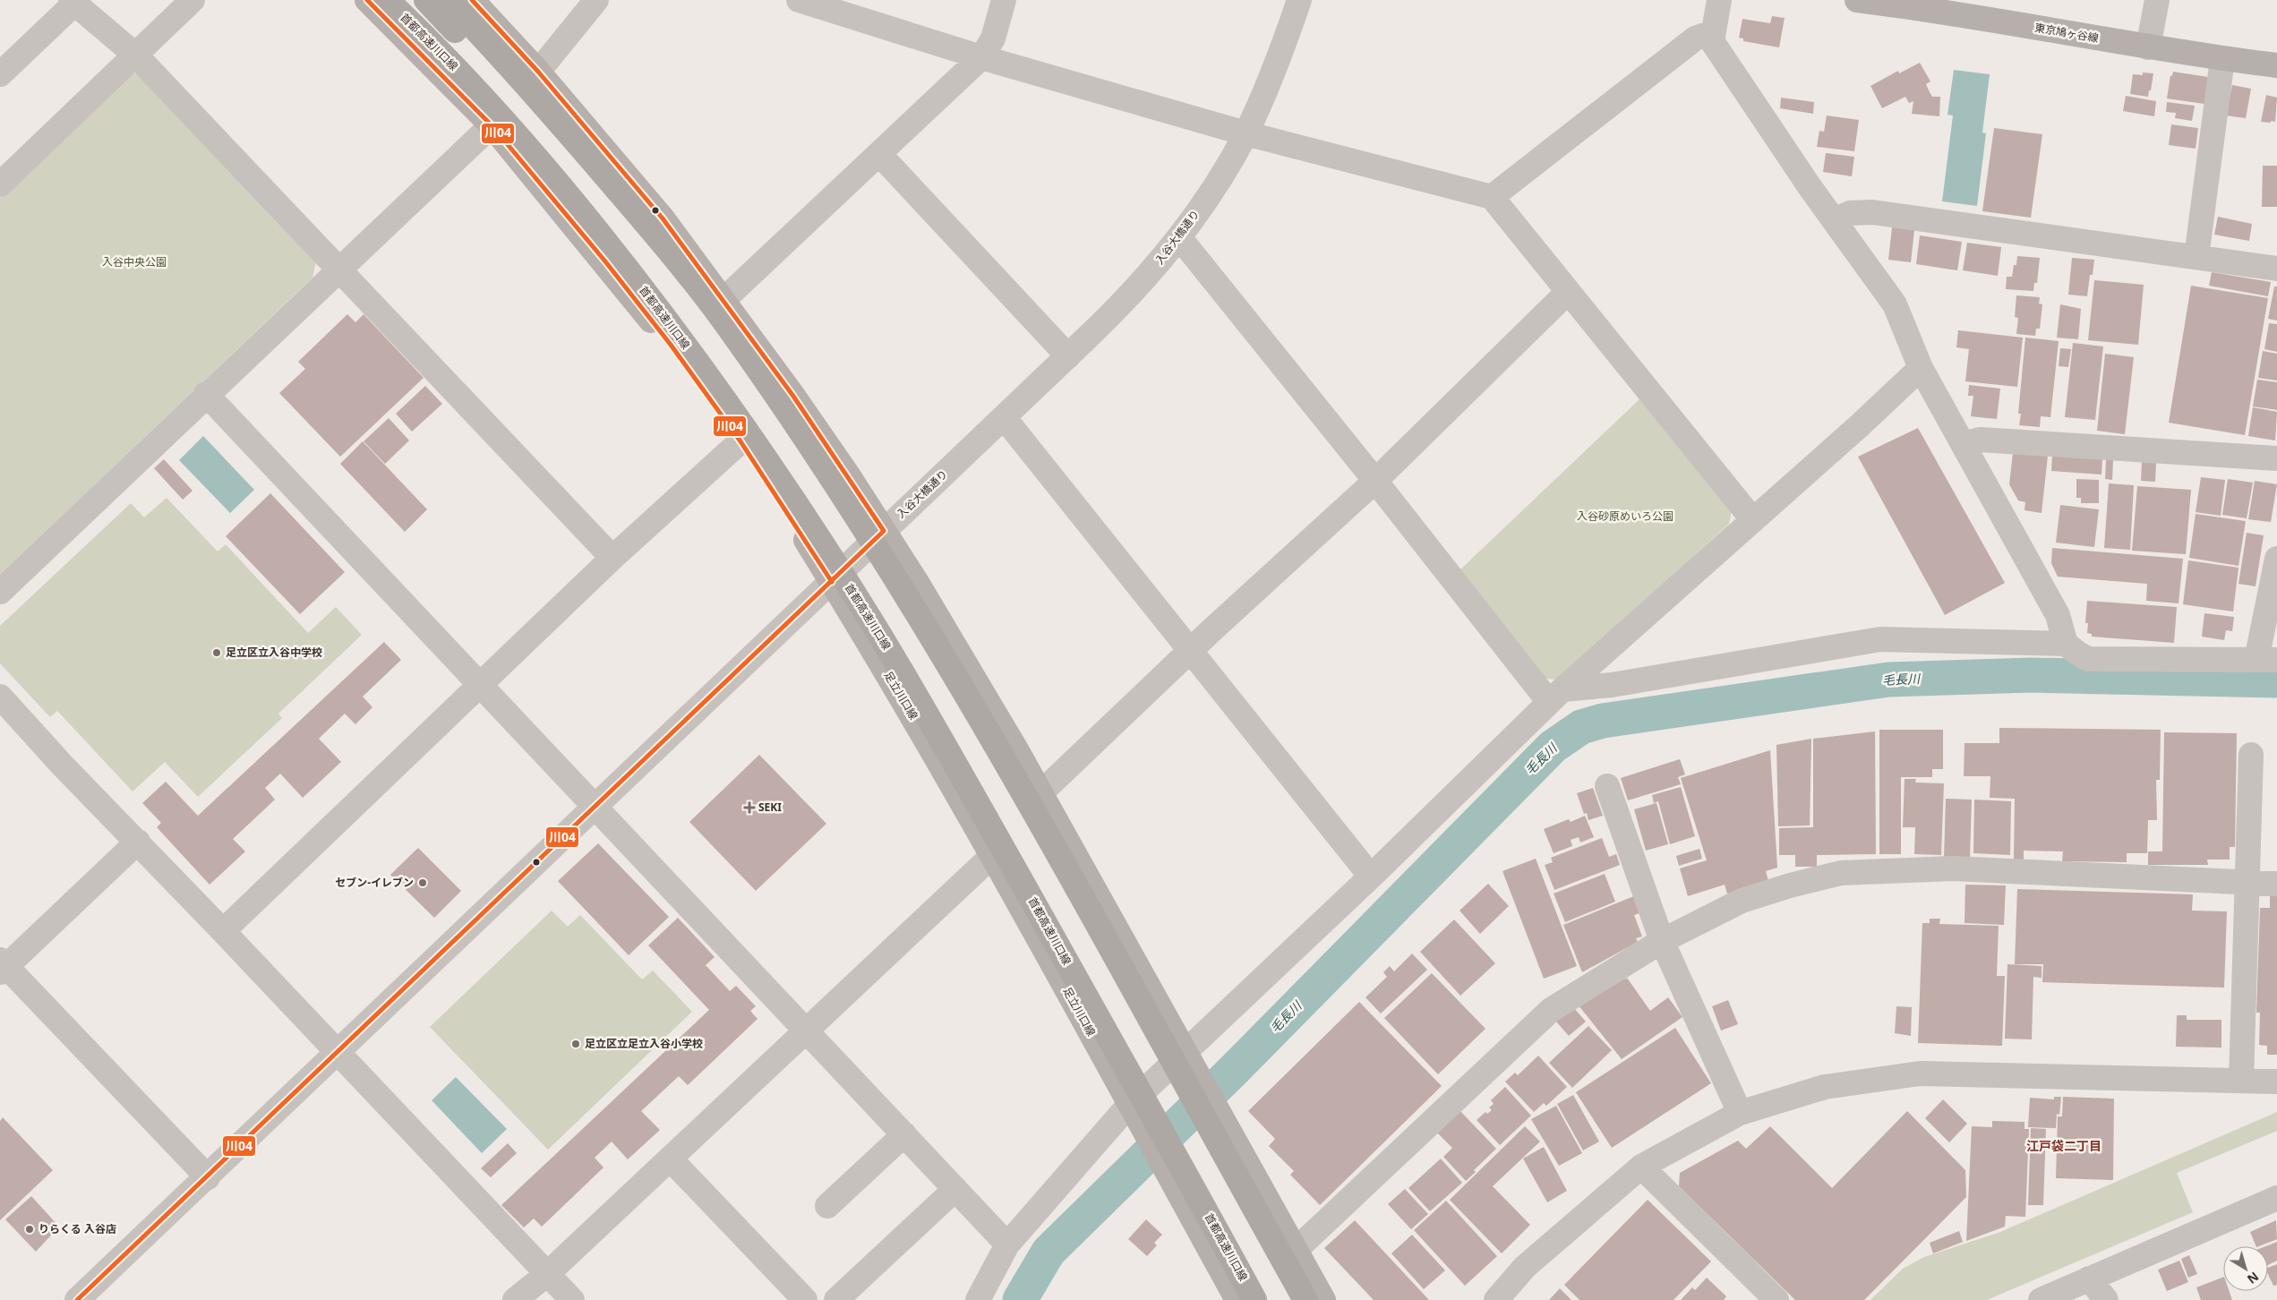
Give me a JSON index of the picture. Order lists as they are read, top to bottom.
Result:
{
  "streets": {
    "highway": ["首都高速川口線"],
    "main road": ["東京鳩ヶ谷線", "足立川口線"],
    "street": ["入谷大橋通り"]
  },
  "crossings": [
    ["入谷大橋通り", "足立川口線"]
  ],
  "districts": ["江戸袋二丁目"],
  "water": ["毛長川"],
  "parks": ["入谷中央公園", "入谷砂原めいろ公園"],
  "places": {
    "other": [
      "足立区立入谷中学校",
      "セブン-イレブン",
      "足立区立足立入谷小学校",
      "りらくる 入谷店"
    ],
    "health": ["SEKI"]
  },
  "lines": ["transit line 川04"],
  "north": "bottom right"
}
